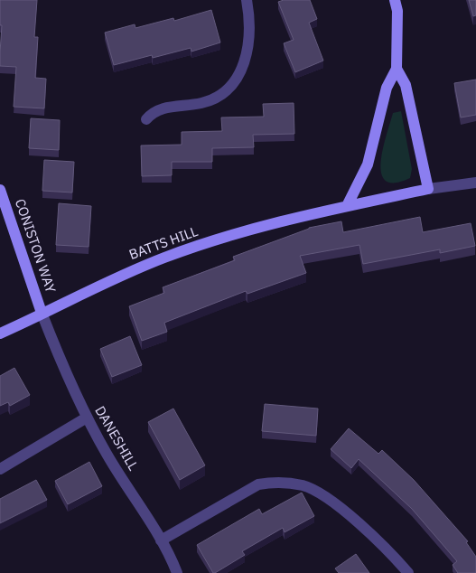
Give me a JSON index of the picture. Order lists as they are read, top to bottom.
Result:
{
  "streets": {
    "street": ["BATTS HILL", "CONISTON WAY", "DANESHILL"]
  },
  "crossings": [
    ["BATTS HILL", "CONISTON WAY"],
    ["BATTS HILL", "DANESHILL"],
    ["CONISTON WAY", "DANESHILL"]
  ]
}
